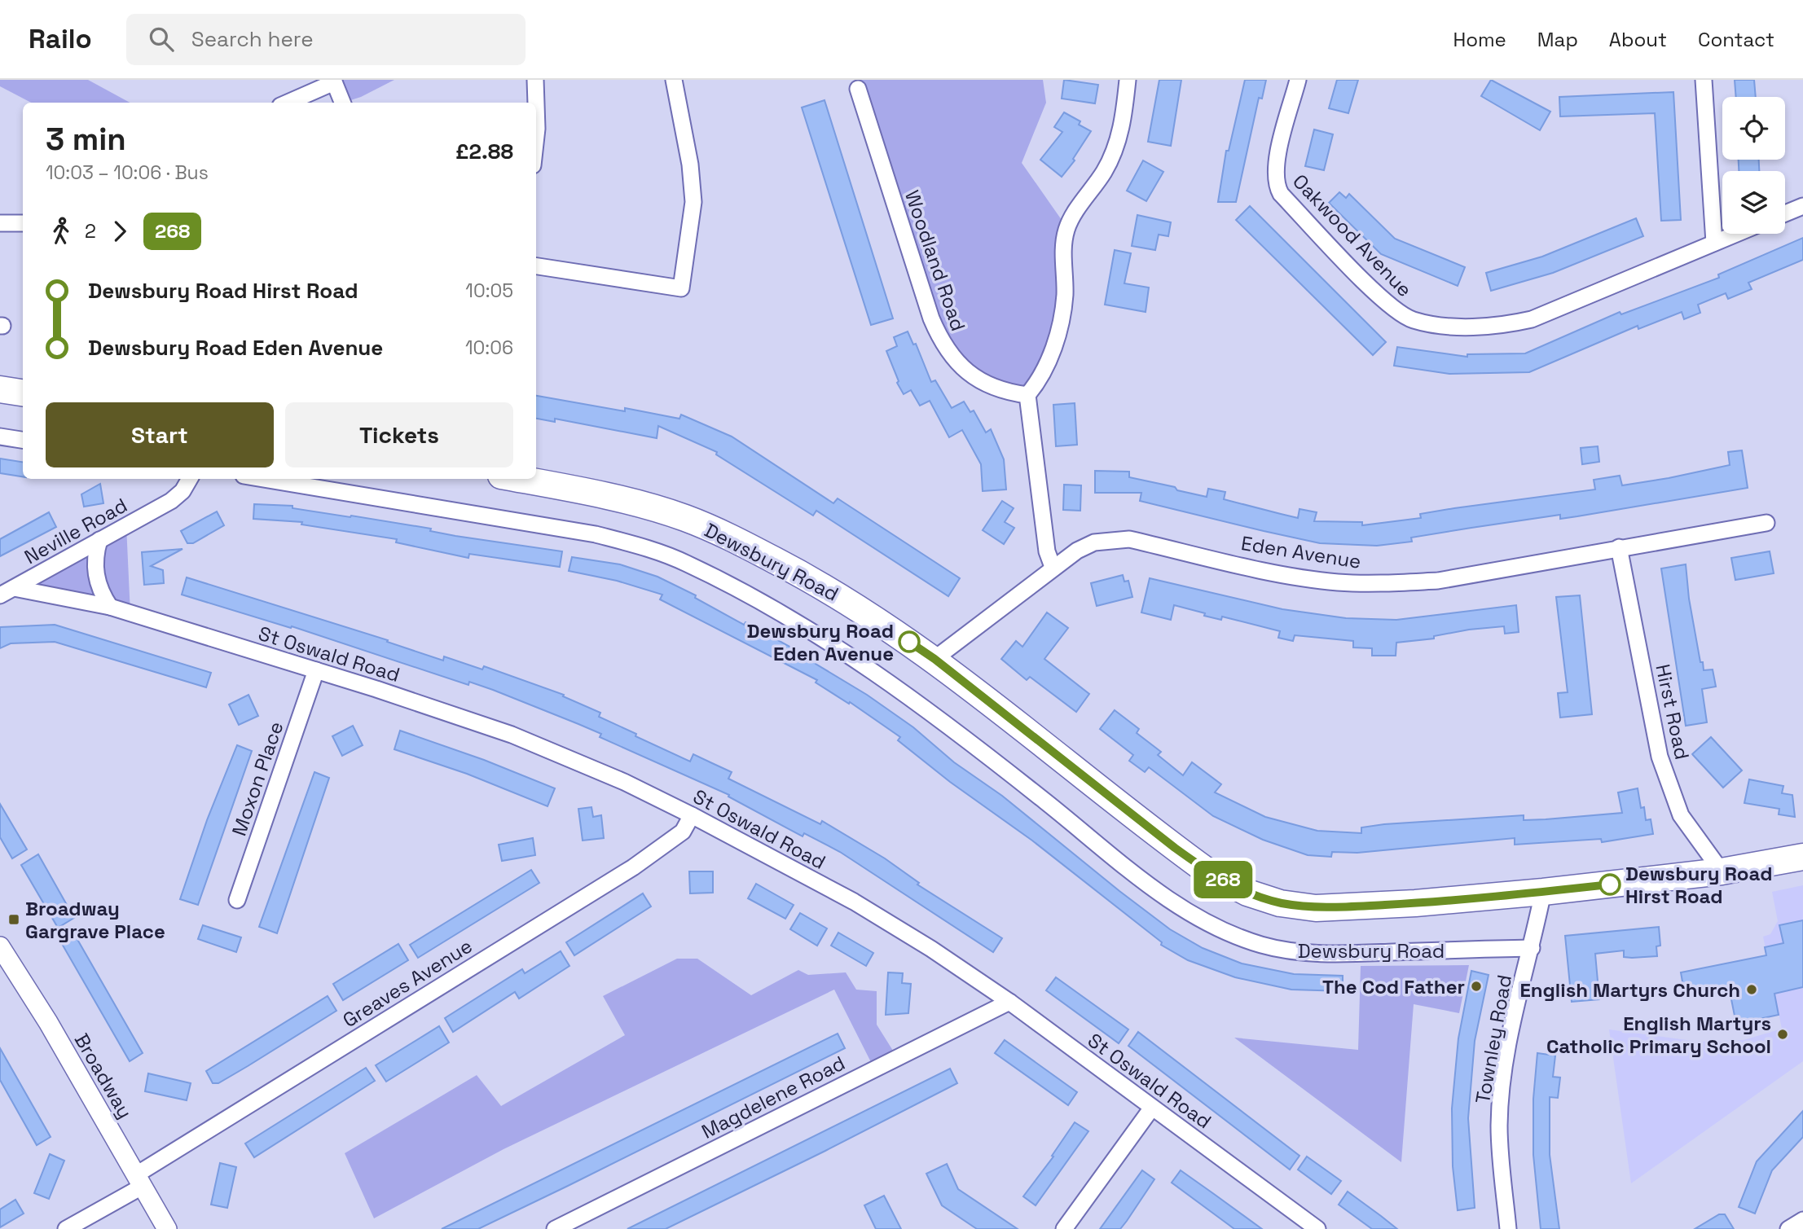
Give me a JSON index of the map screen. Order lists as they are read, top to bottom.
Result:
{
  "streets": {
    "highway": ["Dewsbury Road"],
    "street": [
      "Oakwood Avenue",
      "Woodland Road",
      "Neville Road",
      "Eden Avenue",
      "St Oswald Road",
      "Hirst Road",
      "Moxon Place",
      "Greaves Avenue",
      "Townley Road",
      "Broadway",
      "Magdelene Road"
    ]
  },
  "crossings": [
    ["Neville Road", "St Oswald Road"],
    ["Eden Avenue", "Dewsbury Road"],
    ["Eden Avenue", "Hirst Road"],
    ["Dewsbury Road", "Hirst Road"],
    ["Dewsbury Road", "Townley Road"],
    ["St Oswald Road", "Moxon Place"],
    ["St Oswald Road", "Greaves Avenue"],
    ["St Oswald Road", "Magdelene Road"],
    ["Greaves Avenue", "Broadway"]
  ],
  "places": {
    "other": [
      "Dewsbury Road Eden Avenue",
      "Dewsbury Road Hirst Road",
      "The Cod Father",
      "English Martyrs Church",
      "English Martyrs Catholic Primary School"
    ],
    "transit": ["Broadway Gargrave Place"]
  },
  "lines": ["bus line 268"],
  "page": {
    "header": "Railo",
    "search": "Search here",
    "nav": [
      "Home",
      "Map",
      "About",
      "Contact"
    ],
    "on_map": "268",
    "heading": ["3 min", "10:03 – 10:06 · Bus", "£2.88"],
    "legs": ["2", "268"],
    "list": [
      {
        "name": "Dewsbury Road Hirst Road",
        "value": "10:05"
      },
      {
        "name": "Dewsbury Road Eden Avenue",
        "value": "10:06"
      }
    ],
    "buttons": ["Start", "Tickets"]
  }
}
